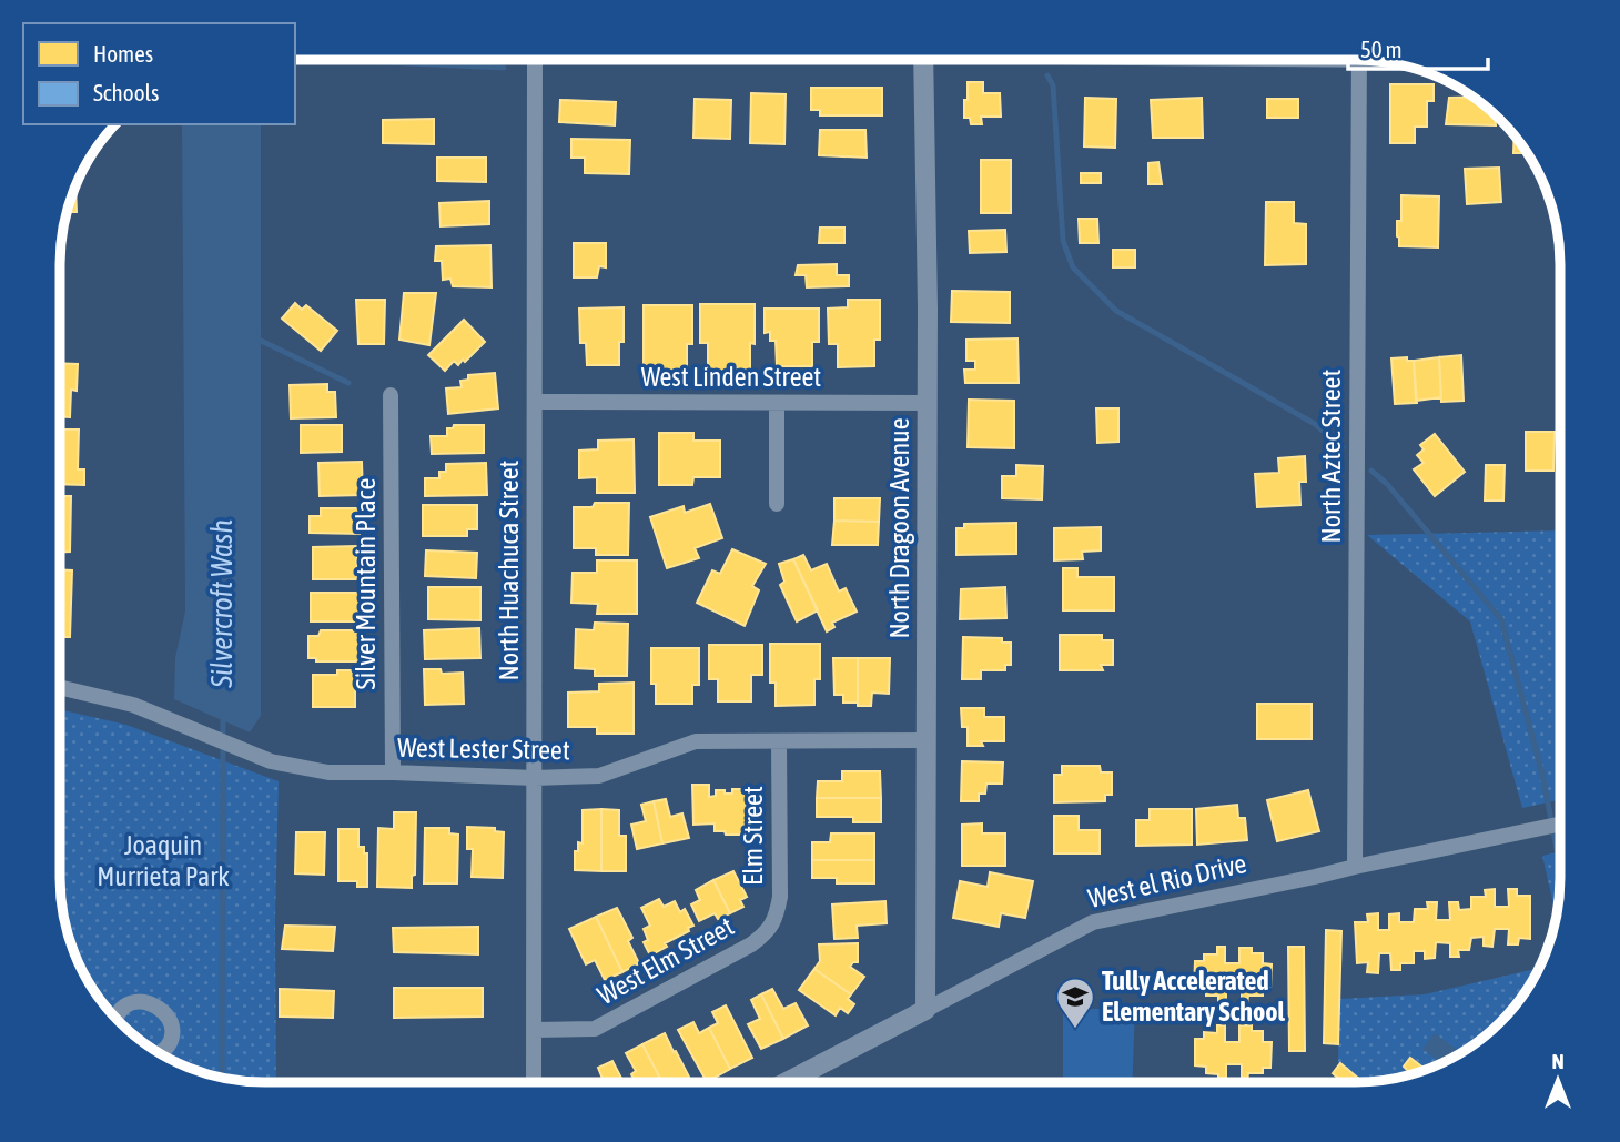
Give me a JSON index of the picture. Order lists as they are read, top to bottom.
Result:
{
  "streets": {
    "street": [
      "West Linden Street",
      "North Aztec Street",
      "North Dragoon Avenue",
      "North Huachuca Street",
      "Silver Mountain Place",
      "West Lester Street",
      "Elm Street",
      "West el Rio Drive",
      "West Elm Street"
    ]
  },
  "crossings": [
    ["West Linden Street", "North Dragoon Avenue"],
    ["West Linden Street", "North Huachuca Street"],
    ["North Aztec Street", "West el Rio Drive"],
    ["North Dragoon Avenue", "West Lester Street"],
    ["North Dragoon Avenue", "West el Rio Drive"],
    ["North Huachuca Street", "West Lester Street"],
    ["North Huachuca Street", "West Elm Street"],
    ["Silver Mountain Place", "West Lester Street"],
    ["West Lester Street", "Elm Street"],
    ["Elm Street", "West Elm Street"]
  ],
  "water": ["Silvercroft Wash"],
  "parks": ["Joaquin Murrieta Park"],
  "places": {
    "school or university": ["Tully Accelerated Elementary School"]
  },
  "legend": ["Homes", "Schools"],
  "scale_bar": "50 m",
  "north": "top"
}
